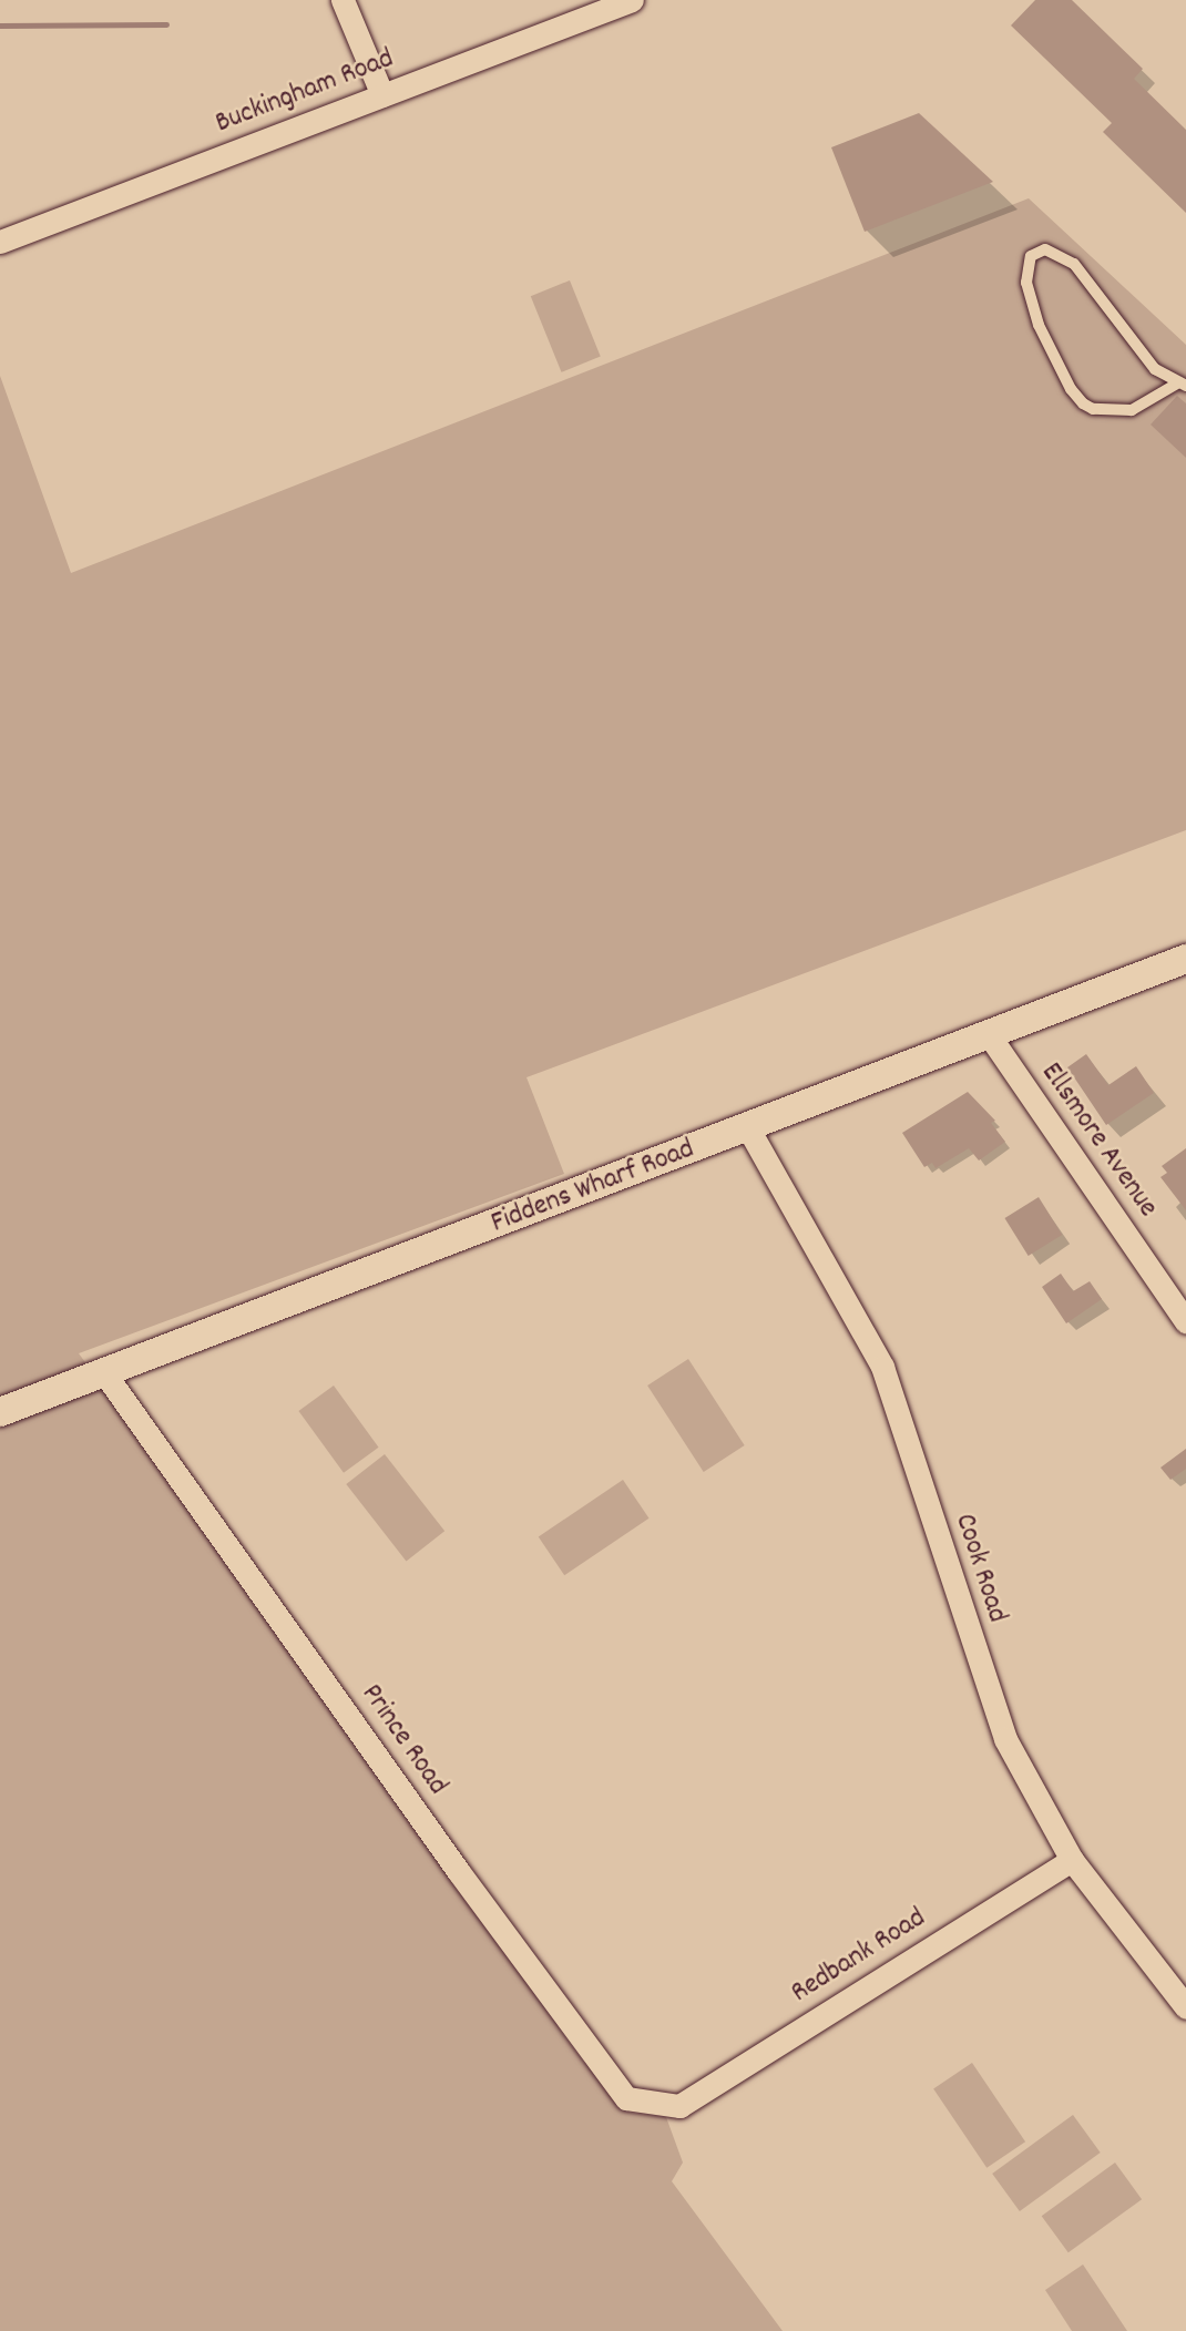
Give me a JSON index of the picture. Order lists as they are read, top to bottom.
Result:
{
  "streets": {
    "street": [
      "Buckingham Road",
      "Ellsmore Avenue",
      "Fiddens Wharf Road",
      "Cook Road",
      "Prince Road",
      "Redbank Road"
    ]
  },
  "crossings": [
    ["Ellsmore Avenue", "Fiddens Wharf Road"],
    ["Fiddens Wharf Road", "Cook Road"],
    ["Fiddens Wharf Road", "Prince Road"],
    ["Cook Road", "Redbank Road"],
    ["Prince Road", "Redbank Road"]
  ]
}
